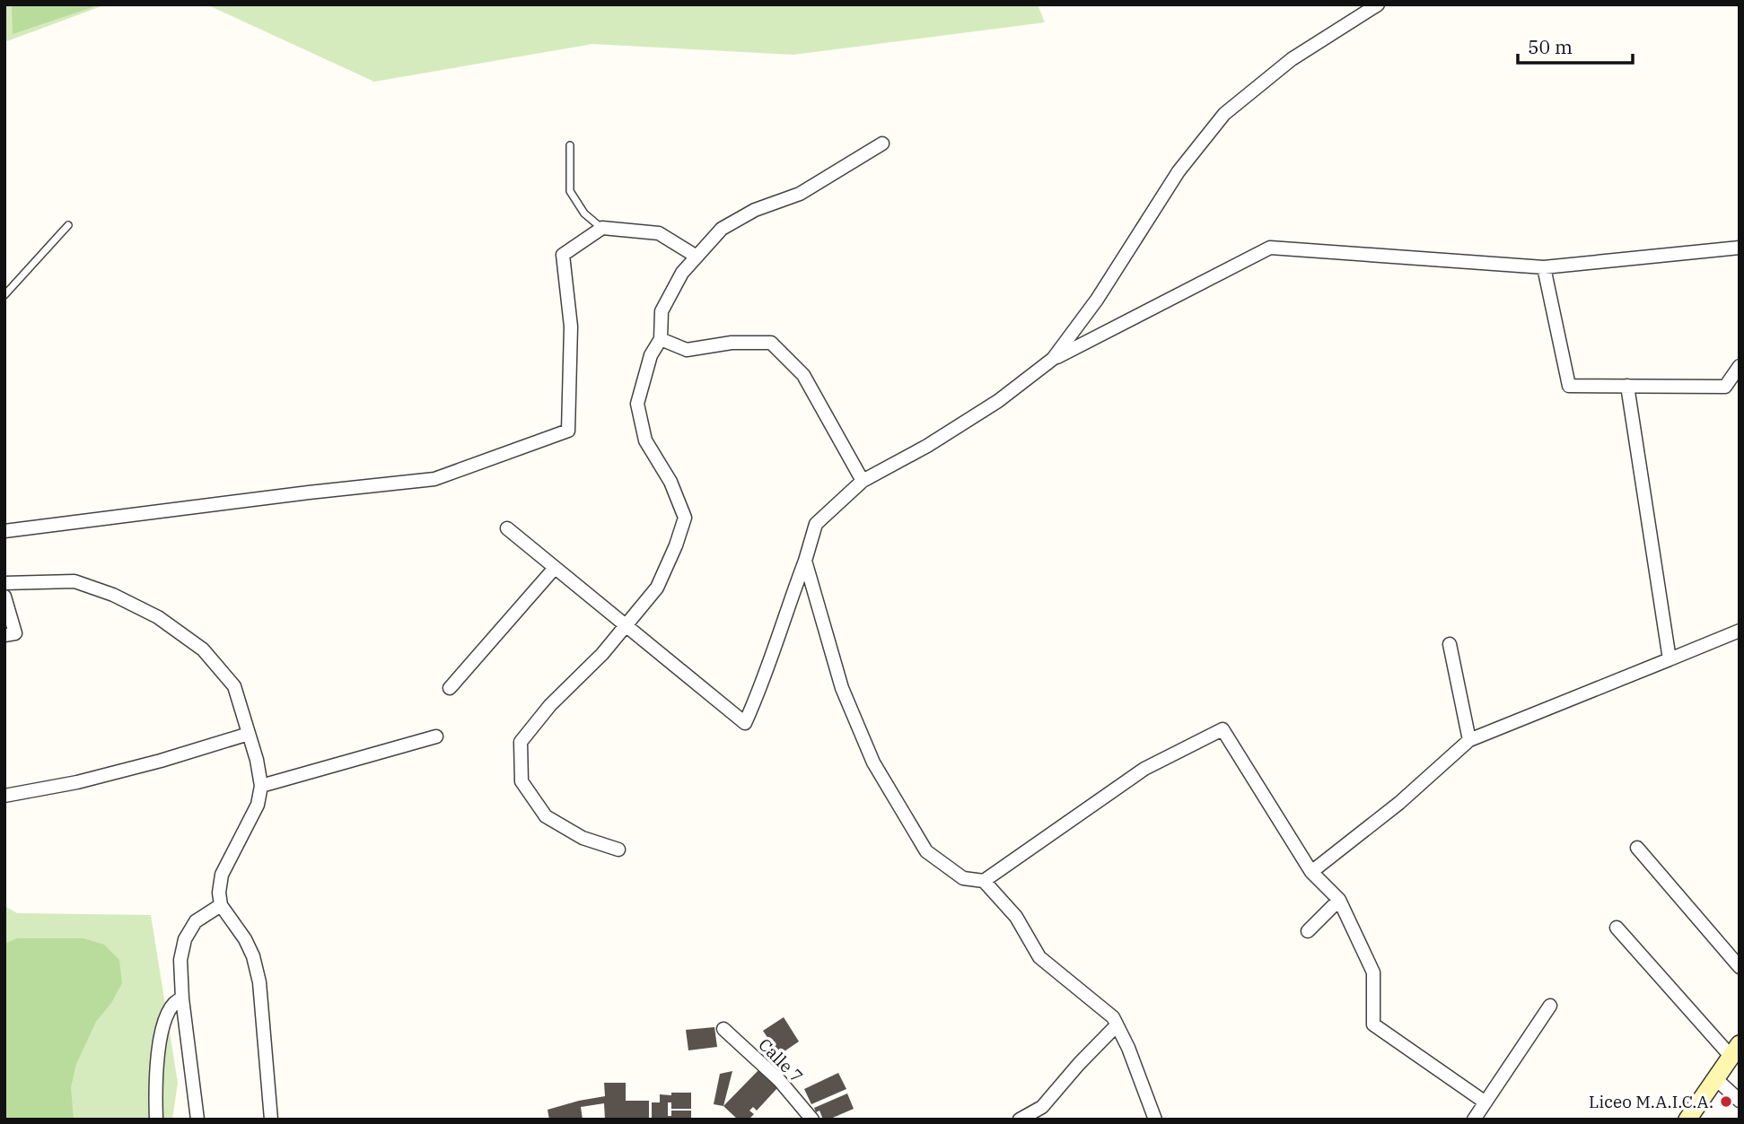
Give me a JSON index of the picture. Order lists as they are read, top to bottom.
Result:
{
  "streets": {
    "street": ["Calle 7"]
  },
  "places": ["Liceo M.A.I.C.A."],
  "scale_bar": "50 m"
}
